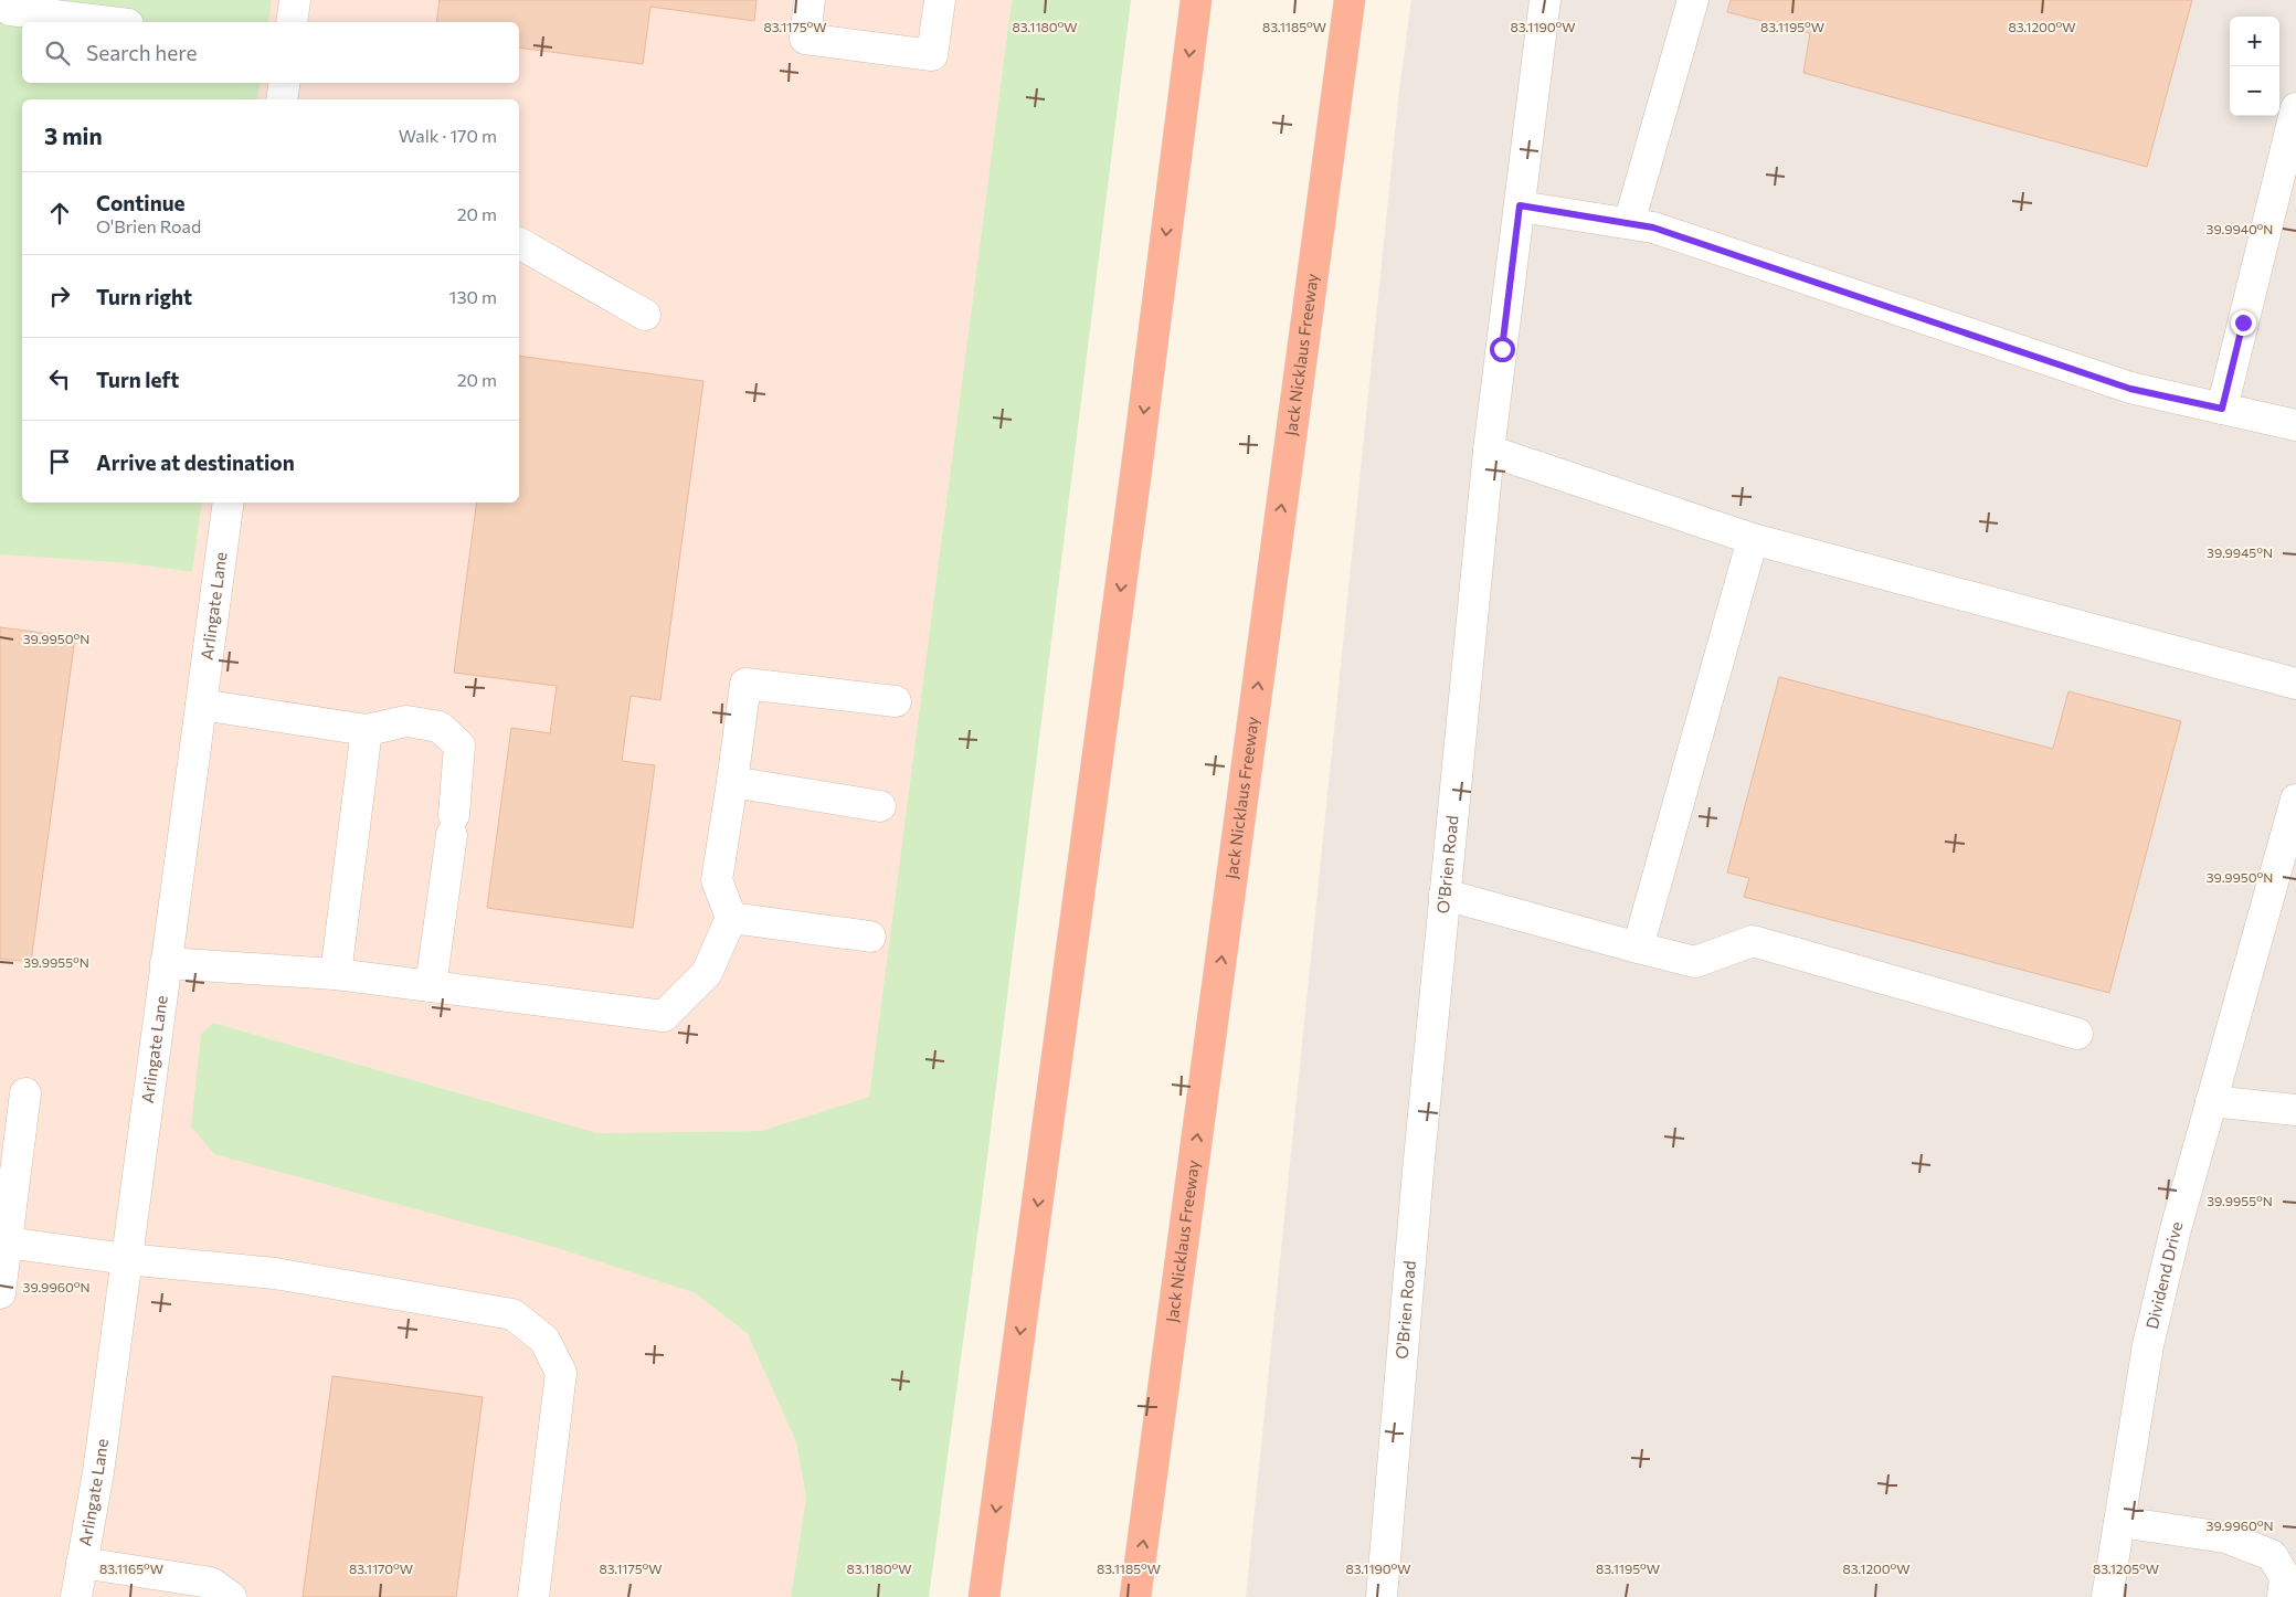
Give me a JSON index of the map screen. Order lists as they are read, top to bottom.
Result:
{
  "streets": {
    "highway": ["Jack Nicklaus Freeway"],
    "street": ["Arlingate Lane", "O'Brien Road", "Dividend Drive"]
  },
  "page": {
    "map_buttons": ["+", "−"],
    "search": "Search here",
    "heading": ["3 min", "Walk · 170 m"],
    "list": [
      ["Continue", "O'Brien Road", "20 m"],
      ["Turn right", "130 m"],
      ["Turn left", "20 m"],
      "Arrive at destination"
    ]
  },
  "coordinates": [
    "83.1175°W",
    "83.1180°W",
    "83.1185°W",
    "83.1190°W",
    "83.1195°W",
    "83.1200°W",
    "39.9940°N",
    "39.9945°N",
    "39.9950°N",
    "39.9955°N",
    "39.9960°N",
    "83.1165°W",
    "83.1170°W",
    "83.1205°W"
  ]
}
